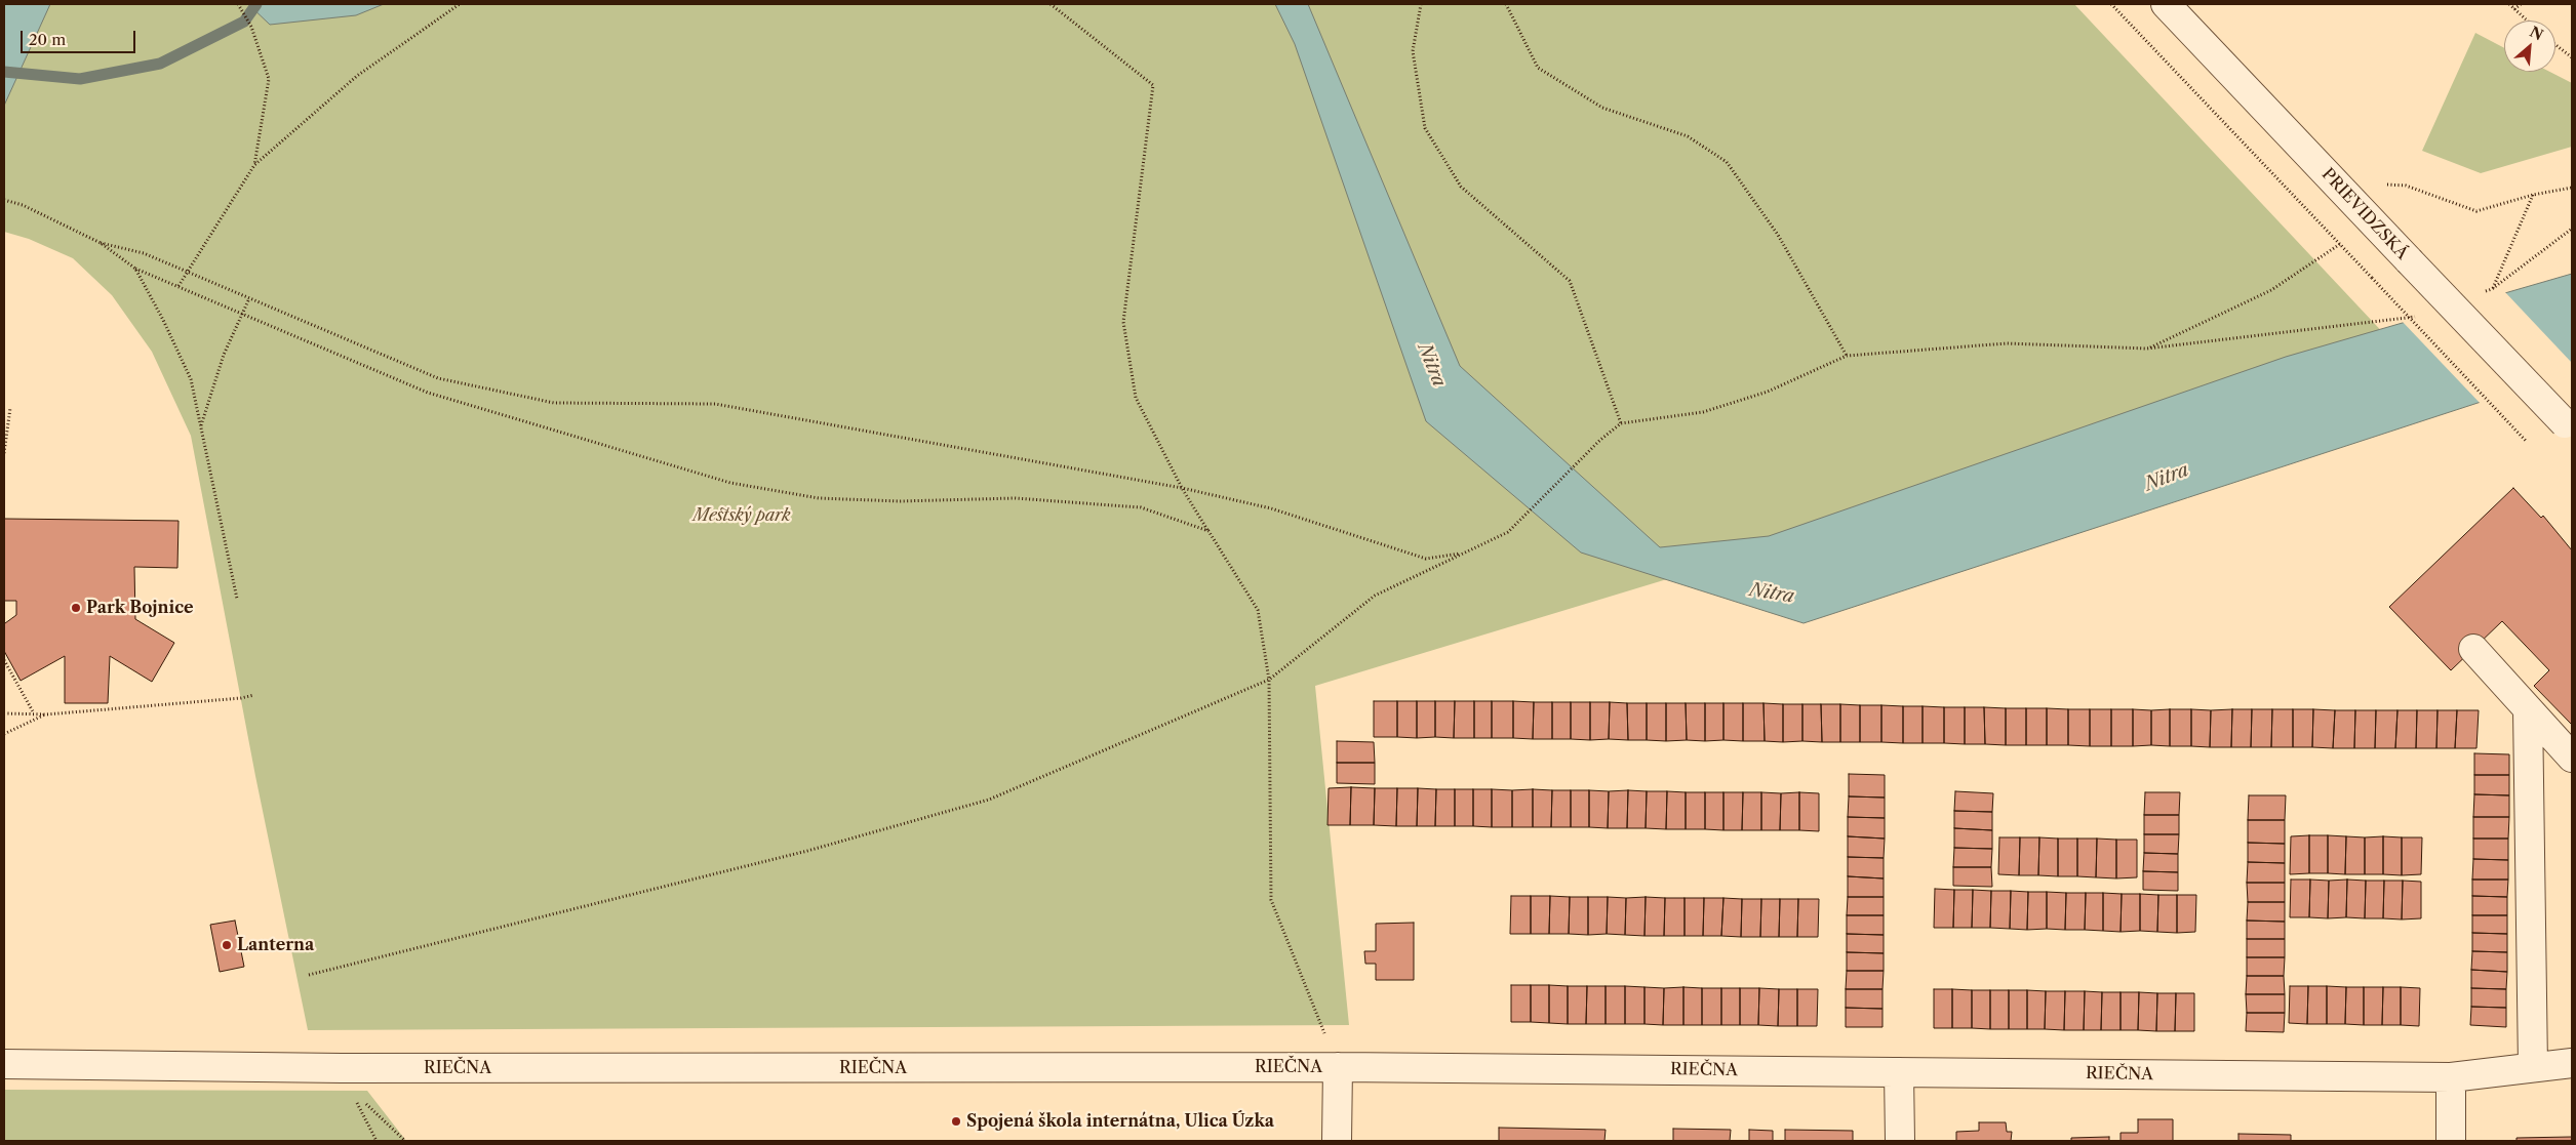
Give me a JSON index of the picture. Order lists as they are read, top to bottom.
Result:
{
  "streets": {
    "street": ["PRIEVIDZSKÁ", "RIEČNA"]
  },
  "water": ["Nitra"],
  "parks": ["Mestský park"],
  "places": ["Park Bojnice", "Lanterna", "Spojená škola internátna, Ulica Úzka"],
  "scale_bar": "20 m",
  "north": "top right"
}
